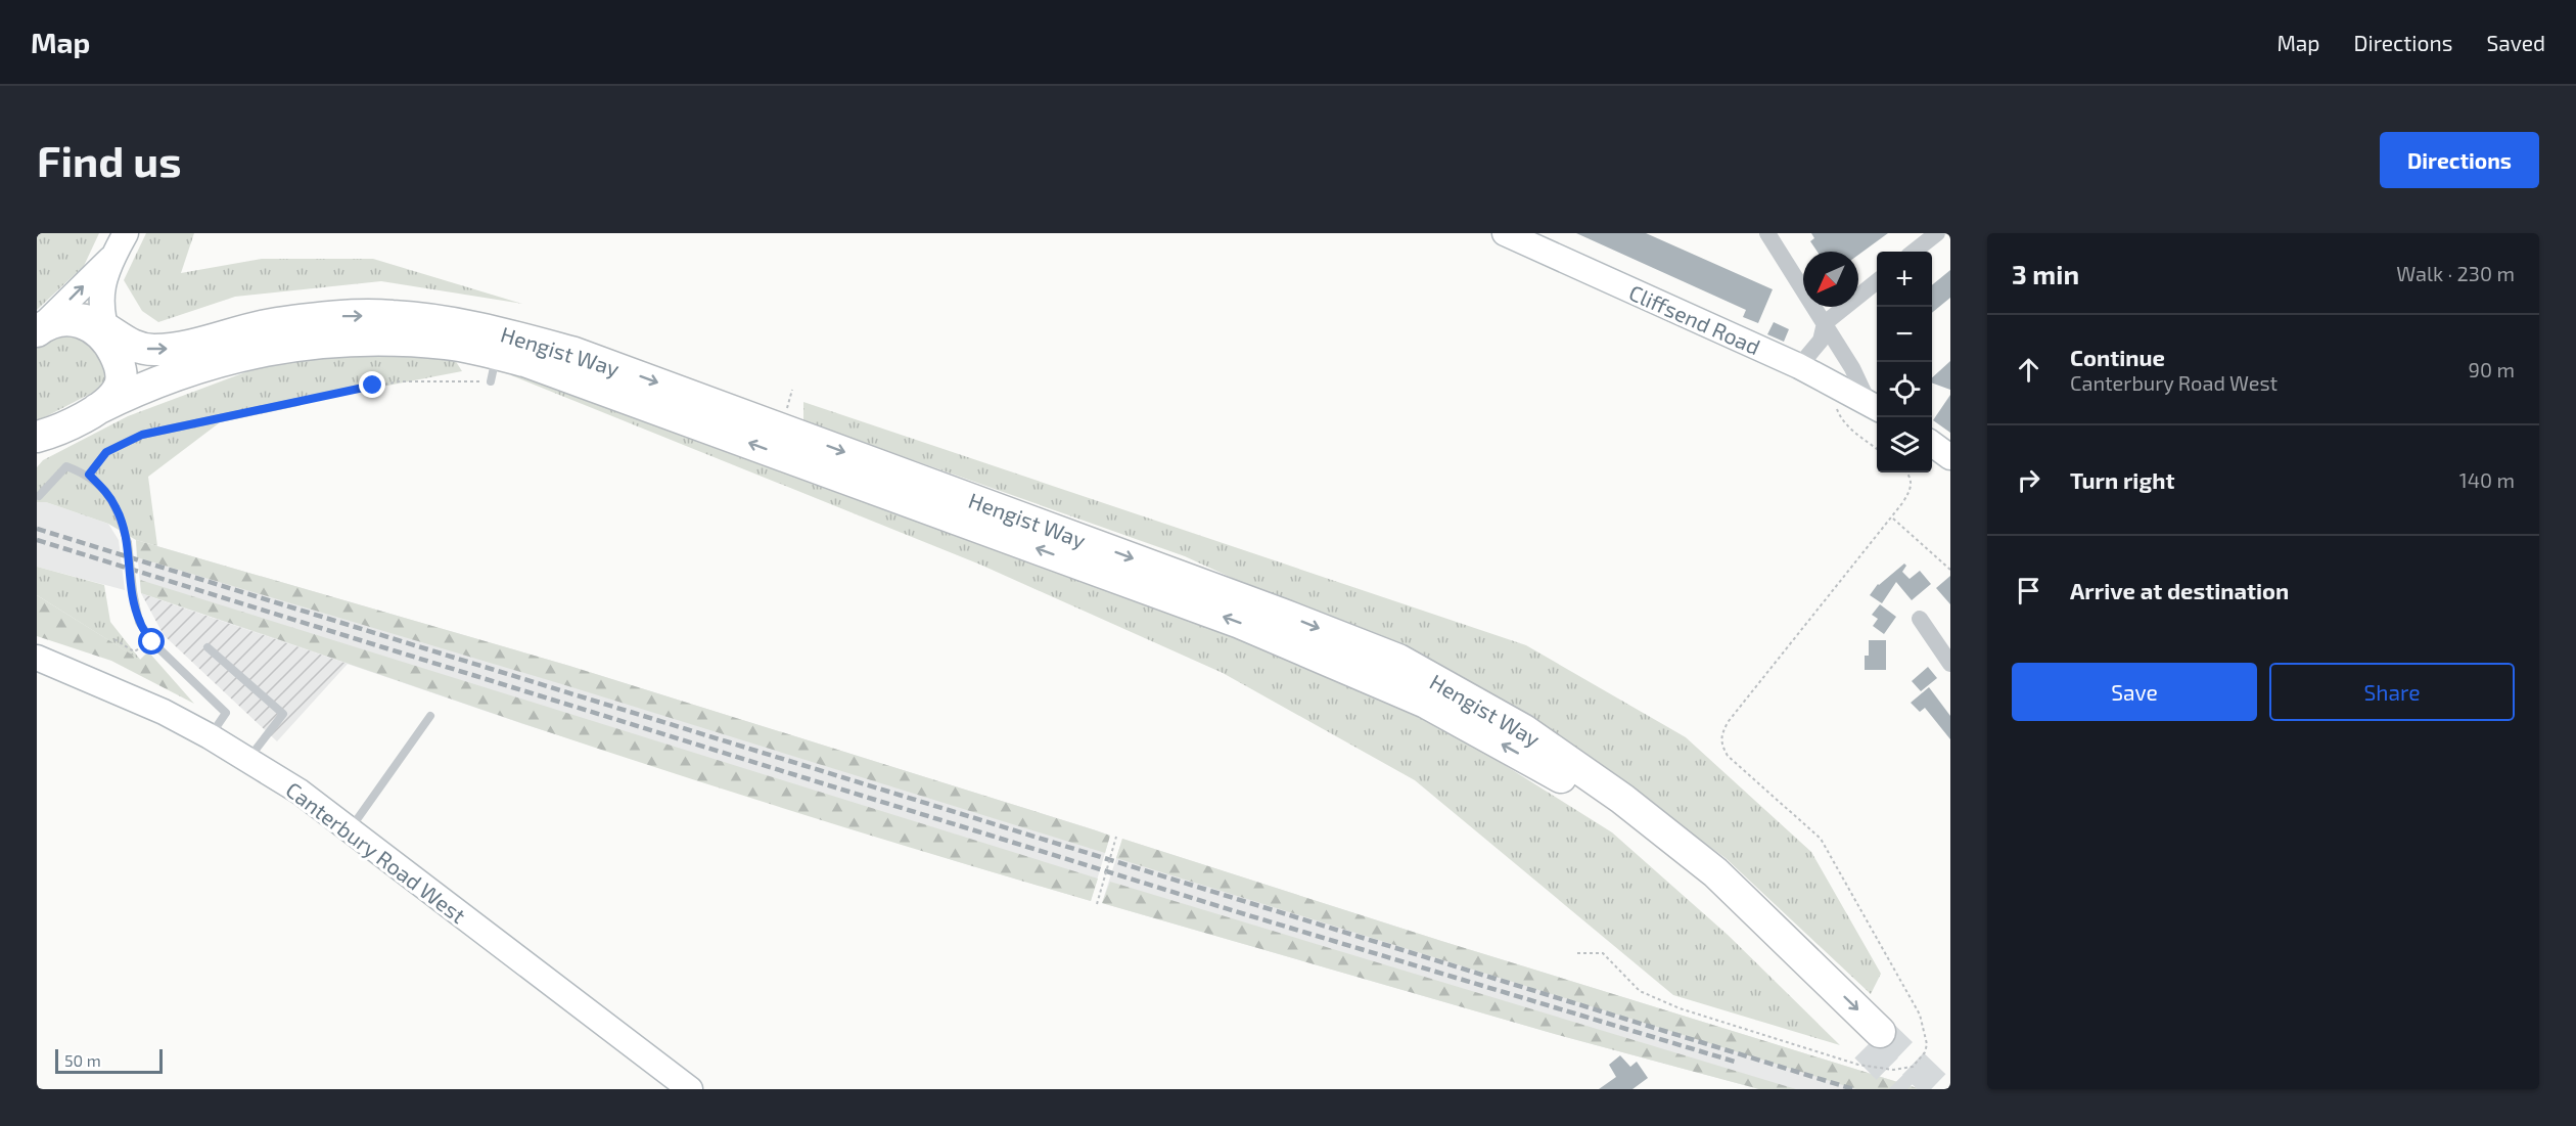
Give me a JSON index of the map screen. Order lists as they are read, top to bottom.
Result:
{
  "streets": {
    "highway": ["Hengist Way"],
    "street": ["Cliffsend Road", "Canterbury Road West"]
  },
  "scale_bar": "50 m",
  "north": "bottom left",
  "page": {
    "header": "Map",
    "nav": ["Map", "Directions", "Saved"],
    "buttons": [
      "Directions",
      ["Save", "Share"]
    ],
    "title": "Find us",
    "heading": ["3 min", "Walk · 230 m"],
    "map_buttons": ["+", "−"],
    "list": [
      ["Continue", "Canterbury Road West", "90 m"],
      ["Turn right", "140 m"],
      "Arrive at destination"
    ],
    "scale": "50 m"
  }
}
